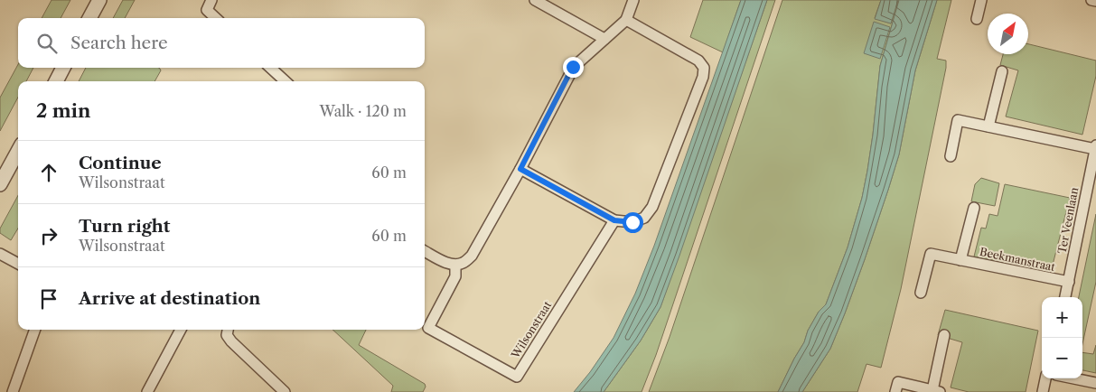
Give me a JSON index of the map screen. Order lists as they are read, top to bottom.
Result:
{
  "streets": {
    "street": ["Ter Veenlaan", "Beekmanstraat", "Wilsonstraat"]
  },
  "crossings": [
    ["Ter Veenlaan", "Beekmanstraat"]
  ],
  "north": "top right",
  "page": {
    "search": "Search here",
    "heading": ["2 min", "Walk · 120 m"],
    "list": [
      ["Continue", "Wilsonstraat", "60 m"],
      ["Turn right", "Wilsonstraat", "60 m"],
      "Arrive at destination"
    ],
    "map_buttons": ["+", "−"]
  }
}
